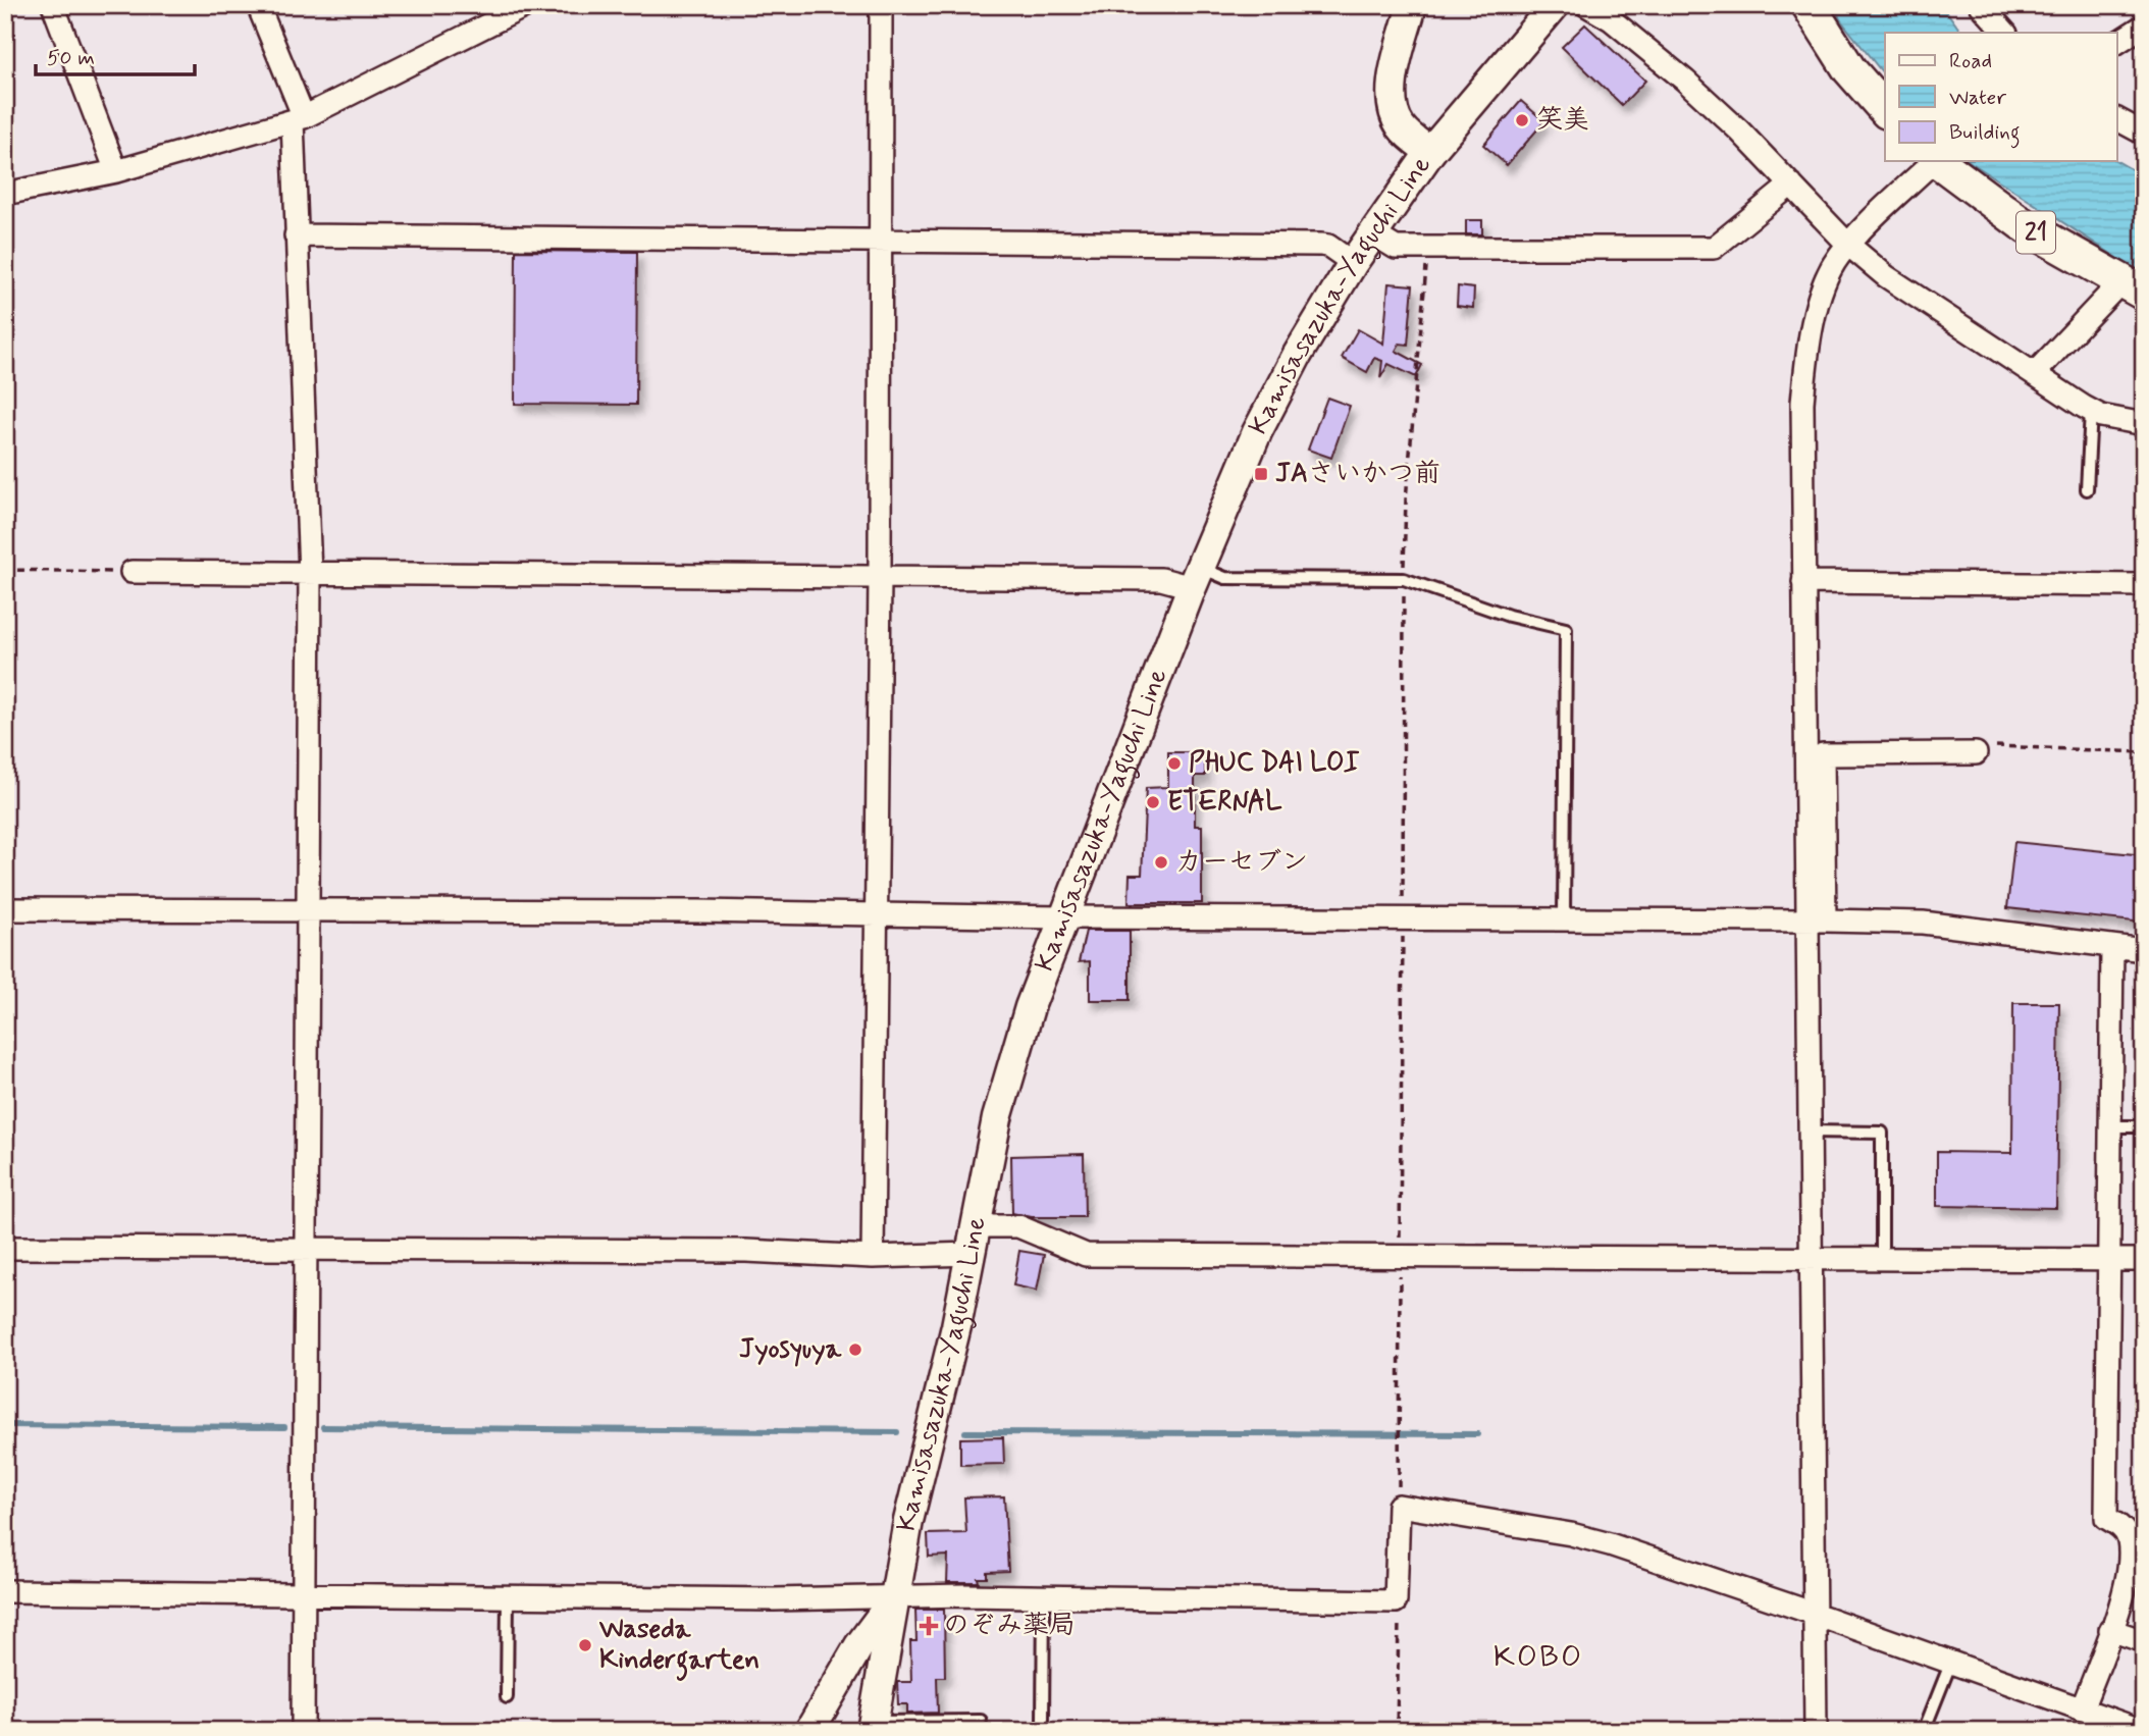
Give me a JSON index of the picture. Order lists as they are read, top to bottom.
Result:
{
  "streets": {
    "main road": ["21", "Kamisasazuka-Yaguchi Line"]
  },
  "districts": ["KOBO"],
  "places": {
    "other": [
      "笑美",
      "PHUC DAI LOI",
      "ETERNAL",
      "カーセブン",
      "Jyosyuya",
      "Waseda Kindergarten"
    ],
    "transit": ["JAさいかつ前"],
    "health": ["のぞみ薬局"]
  },
  "legend": ["Road", "Water", "Building"],
  "scale_bar": "50 m"
}
